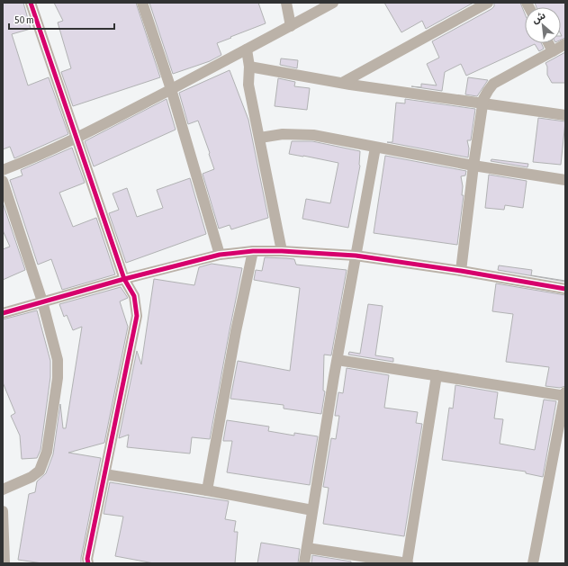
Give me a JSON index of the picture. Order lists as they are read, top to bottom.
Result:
{
  "scale_bar": "50 m",
  "north": "top left"
}
